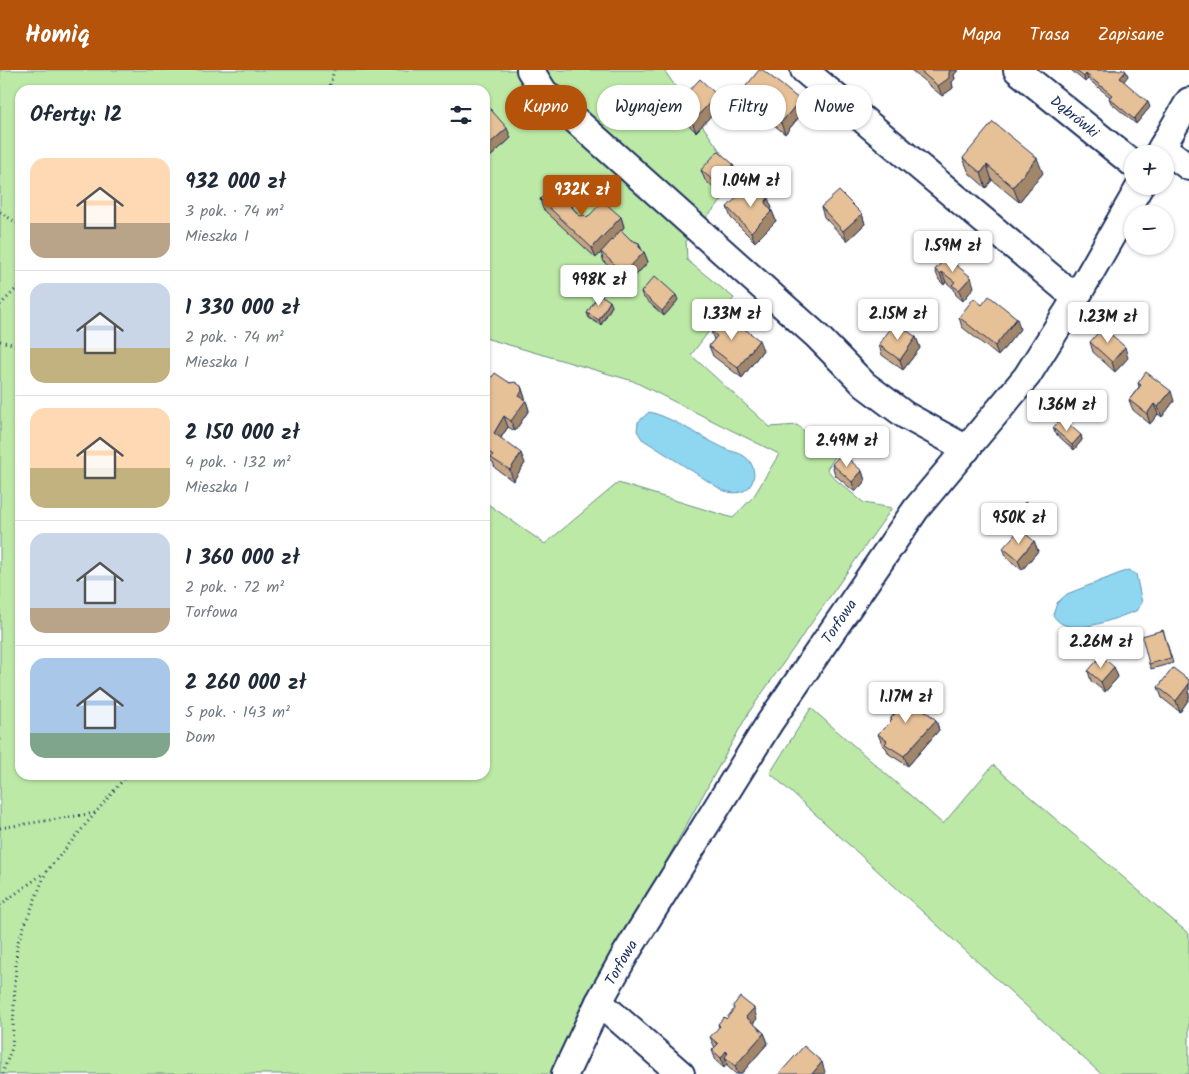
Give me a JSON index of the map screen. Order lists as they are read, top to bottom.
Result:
{
  "streets": {
    "street": ["Dąbrówki", "Torfowa"]
  },
  "page": {
    "header": "Homiq",
    "nav": ["Mapa", "Trasa", "Zapisane"],
    "chip": [
      "Kupno",
      "Wynajem",
      "Filtry",
      "Nowe"
    ],
    "heading": "Oferty: 12",
    "map_buttons": ["+", "−"],
    "list": [
      {
        "name": "932 000 zł",
        "note": "3 pok. · 74 m² · Mieszka I"
      },
      {
        "name": "1 330 000 zł",
        "note": "2 pok. · 74 m² · Mieszka I"
      },
      {
        "name": "2 150 000 zł",
        "note": "4 pok. · 132 m² · Mieszka I"
      },
      {
        "name": "1 360 000 zł",
        "note": "2 pok. · 72 m² · Torfowa"
      },
      {
        "name": "2 260 000 zł",
        "note": "5 pok. · 143 m² · Dom"
      }
    ],
    "price": [
      "1.04M zł",
      "932K zł",
      "1.59M zł",
      "998K zł",
      "1.33M zł",
      "2.15M zł",
      "1.23M zł",
      "1.36M zł",
      "2.49M zł",
      "950K zł",
      "2.26M zł",
      "1.17M zł"
    ]
  }
}
